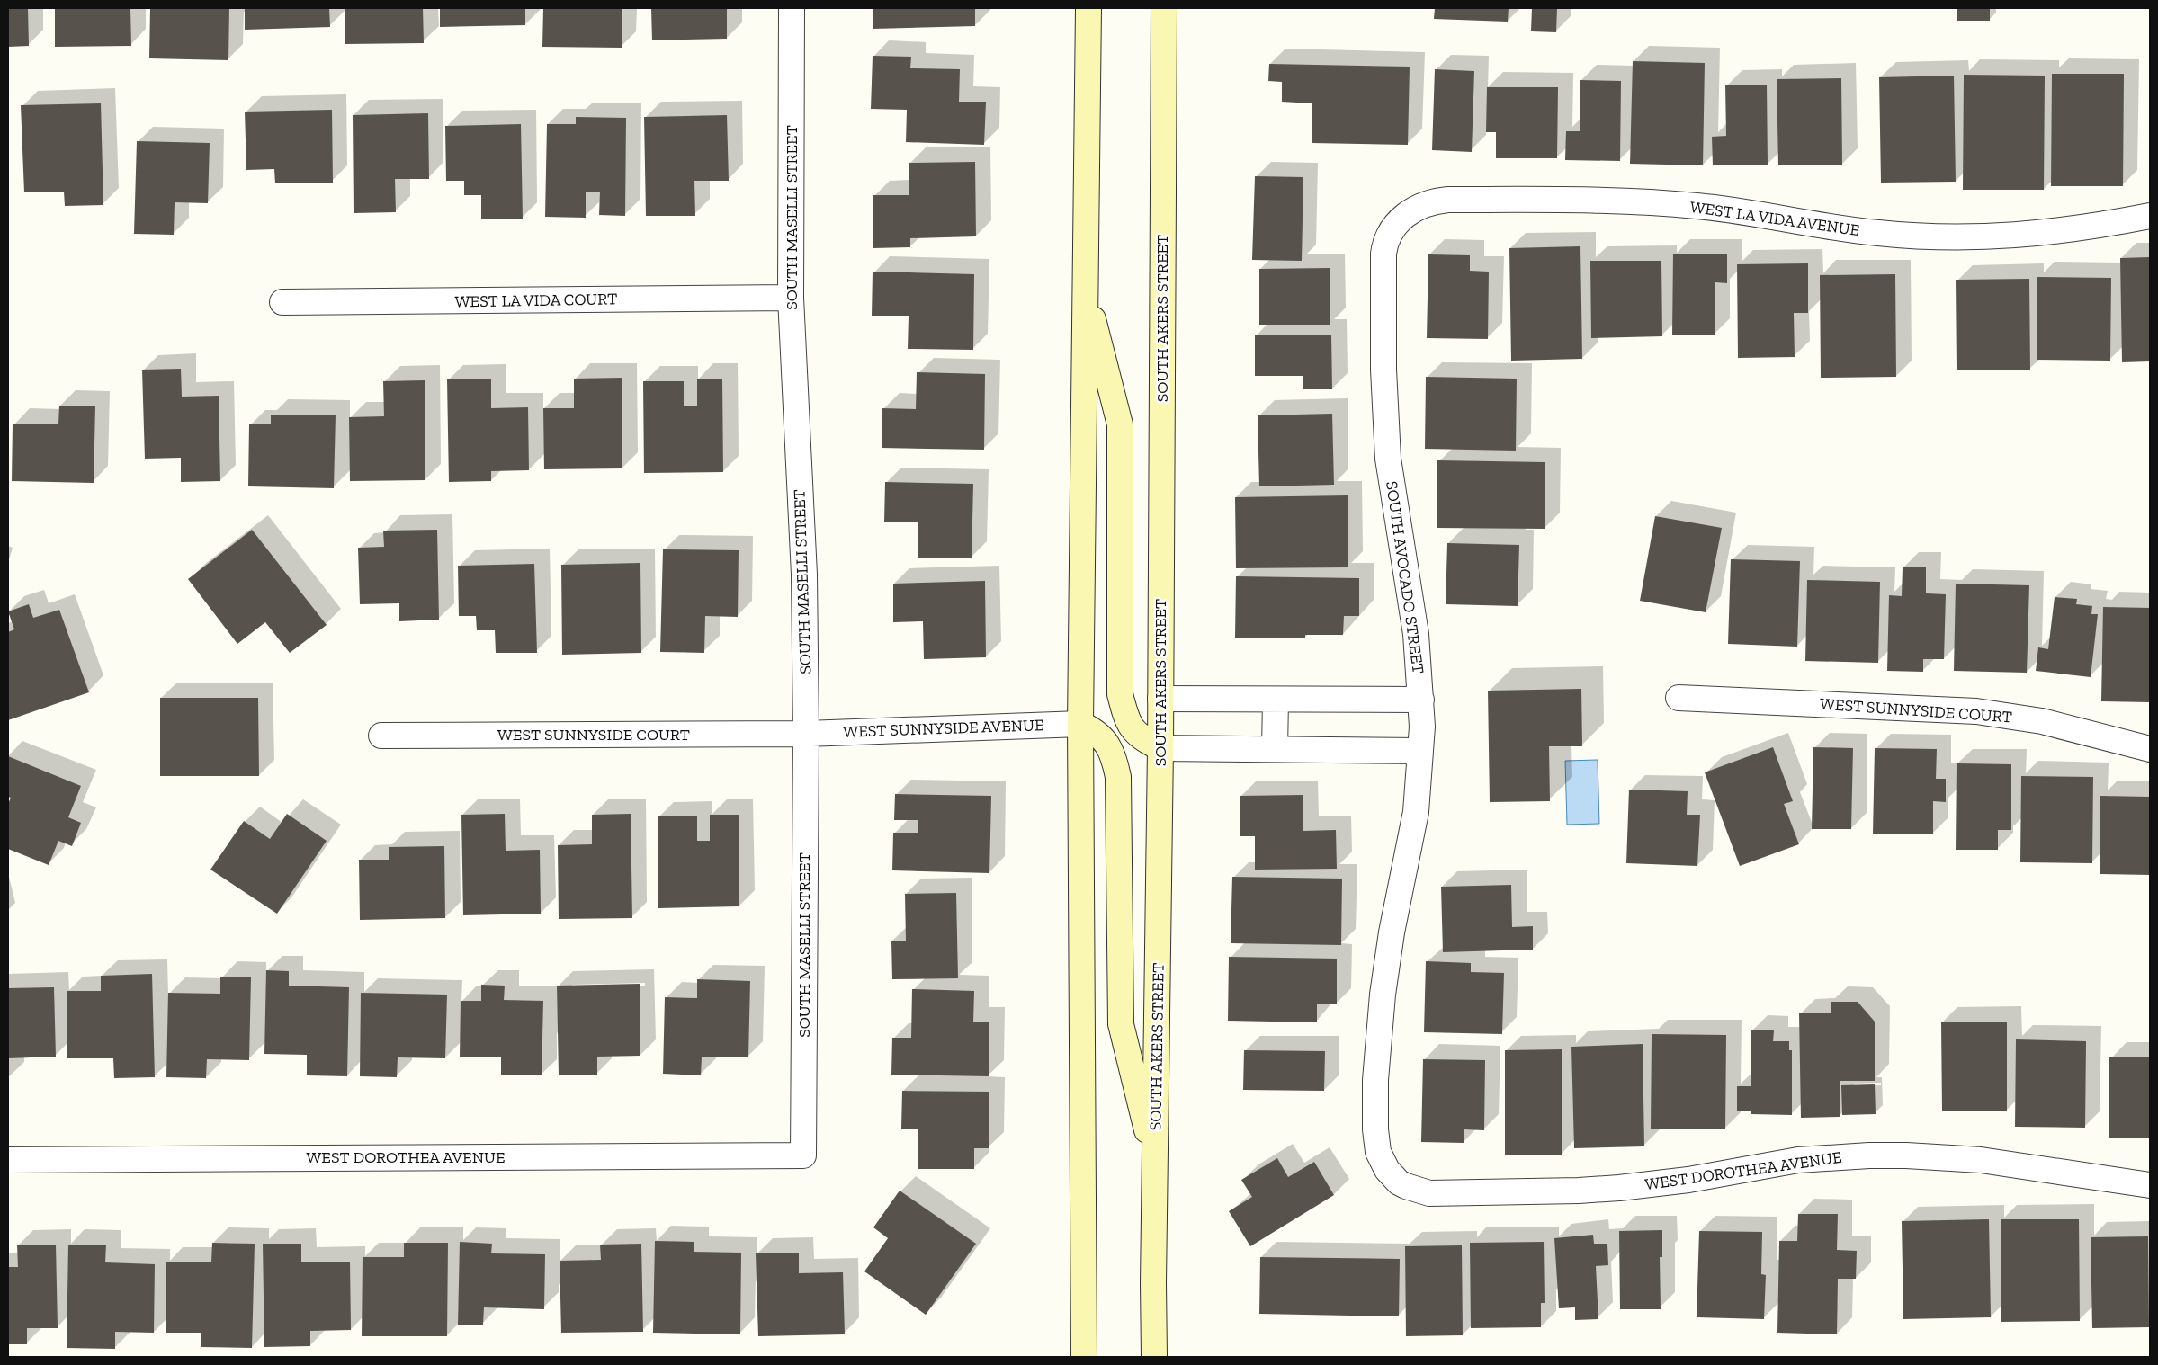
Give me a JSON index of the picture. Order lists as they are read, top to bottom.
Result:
{
  "streets": {
    "main road": ["SOUTH AKERS STREET"],
    "street": [
      "SOUTH MASELLI STREET",
      "WEST LA VIDA AVENUE",
      "WEST LA VIDA COURT",
      "SOUTH AVOCADO STREET",
      "WEST SUNNYSIDE COURT",
      "WEST SUNNYSIDE AVENUE",
      "WEST DOROTHEA AVENUE"
    ]
  },
  "crossings": [
    ["SOUTH MASELLI STREET", "WEST LA VIDA COURT"],
    ["SOUTH MASELLI STREET", "WEST SUNNYSIDE COURT"],
    ["SOUTH MASELLI STREET", "WEST SUNNYSIDE AVENUE"],
    ["SOUTH MASELLI STREET", "WEST DOROTHEA AVENUE"],
    ["WEST LA VIDA AVENUE", "SOUTH AVOCADO STREET"],
    ["SOUTH AVOCADO STREET", "WEST DOROTHEA AVENUE"],
    ["WEST SUNNYSIDE COURT", "WEST SUNNYSIDE AVENUE"]
  ]
}
